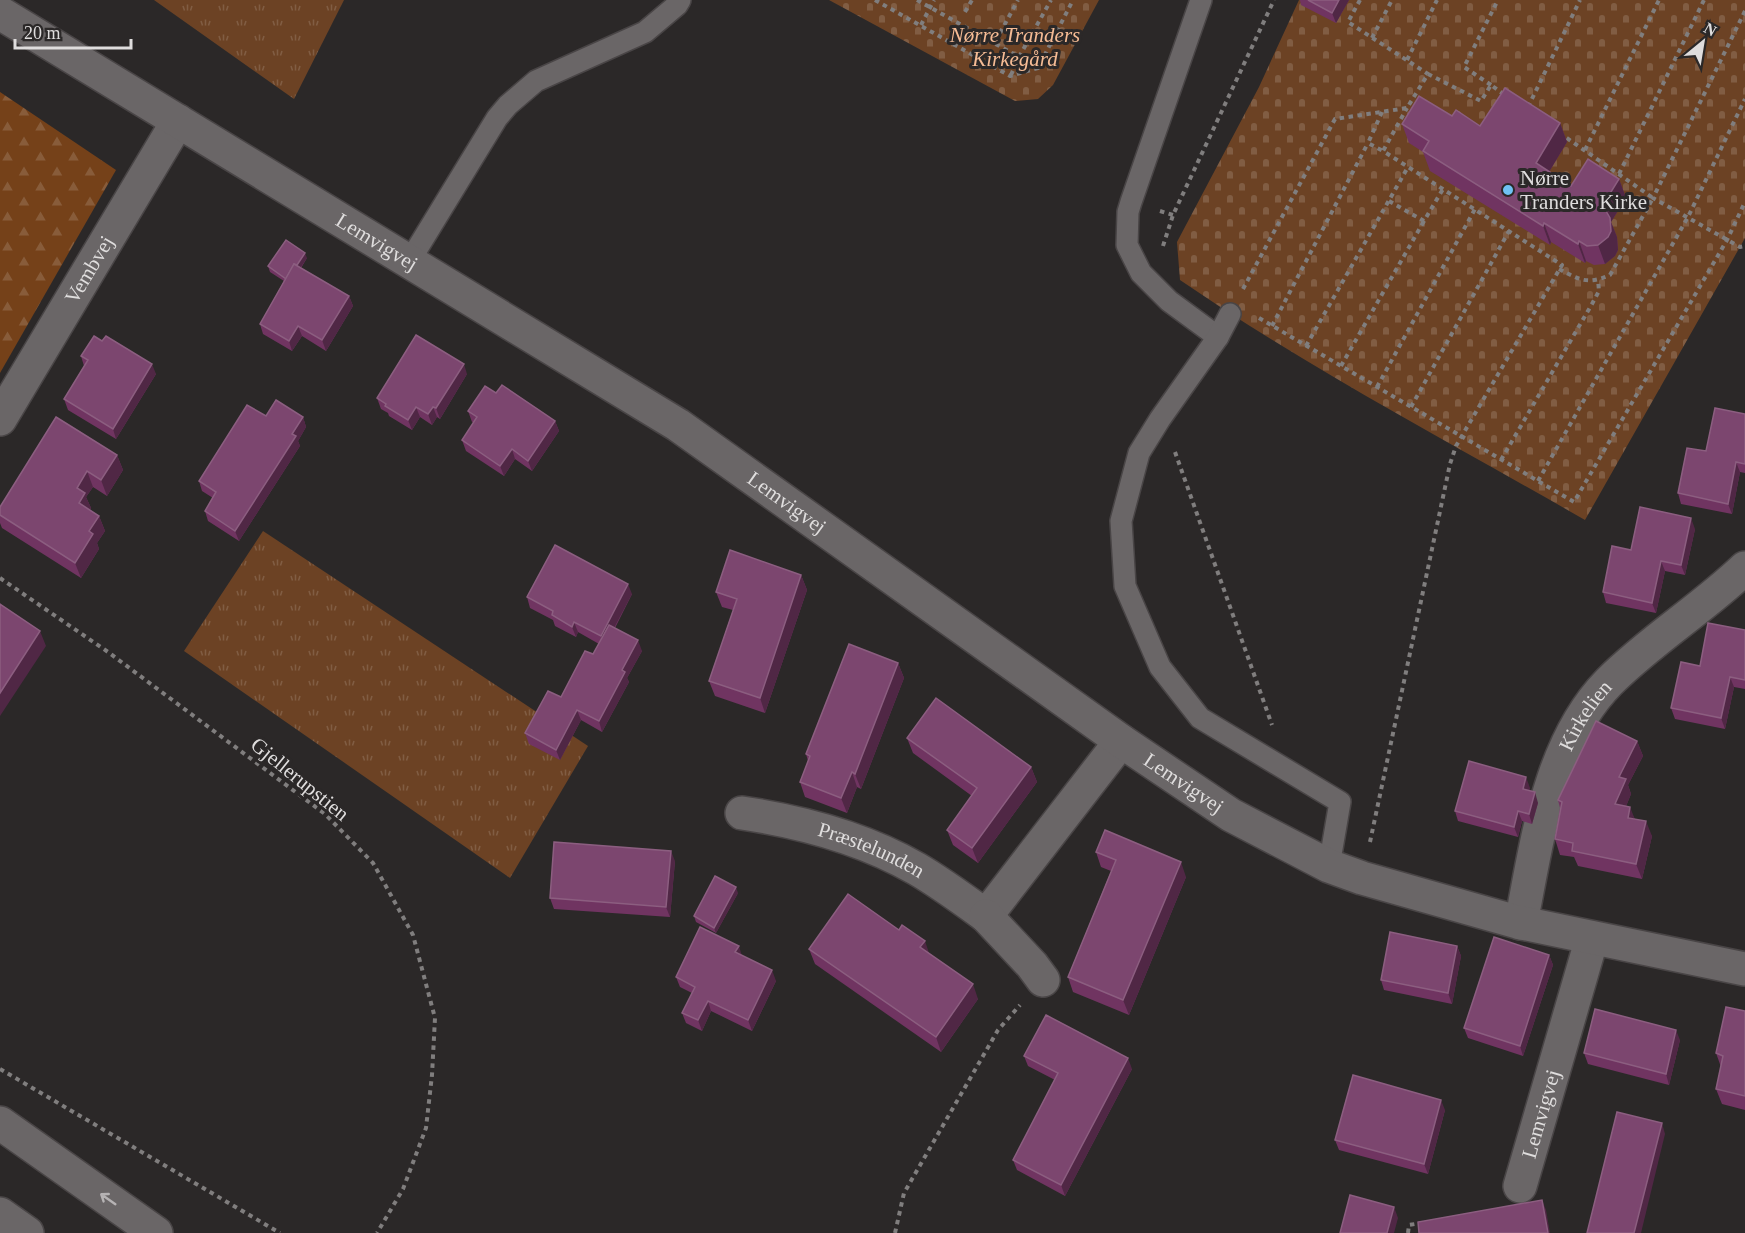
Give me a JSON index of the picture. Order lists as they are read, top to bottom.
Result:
{
  "streets": {
    "street": [
      "Lemvigvej",
      "Vembvej",
      "Kirkelien",
      "Præstelunden"
    ],
    "path": ["Gjellerupstien"]
  },
  "crossings": [
    ["Lemvigvej", "Vembvej"],
    ["Lemvigvej", "Kirkelien"]
  ],
  "parks": ["Nørre Tranders Kirkegård"],
  "places": ["Nørre Tranders Kirke"],
  "scale_bar": "20 m",
  "north": "top right"
}
